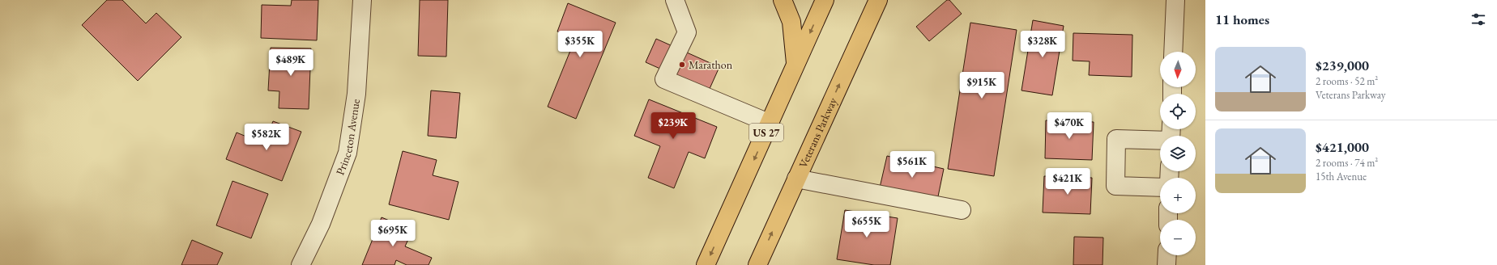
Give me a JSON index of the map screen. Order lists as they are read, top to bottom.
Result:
{
  "streets": {
    "main road": ["US 27", "Veterans Parkway"],
    "street": ["Princeton Avenue"]
  },
  "places": ["Marathon"],
  "north": "bottom",
  "page": {
    "heading": "11 homes",
    "price": [
      "$355K",
      "$328K",
      "$489K",
      "$915K",
      "$239K",
      "$470K",
      "$582K",
      "$561K",
      "$421K",
      "$655K",
      "$695K"
    ],
    "list": [
      {
        "name": "$239,000",
        "note": "2 rooms · 52 m² · Veterans Parkway"
      },
      {
        "name": "$421,000",
        "note": "2 rooms · 74 m² · 15th Avenue"
      }
    ],
    "map_buttons": ["+", "−"]
  }
}
